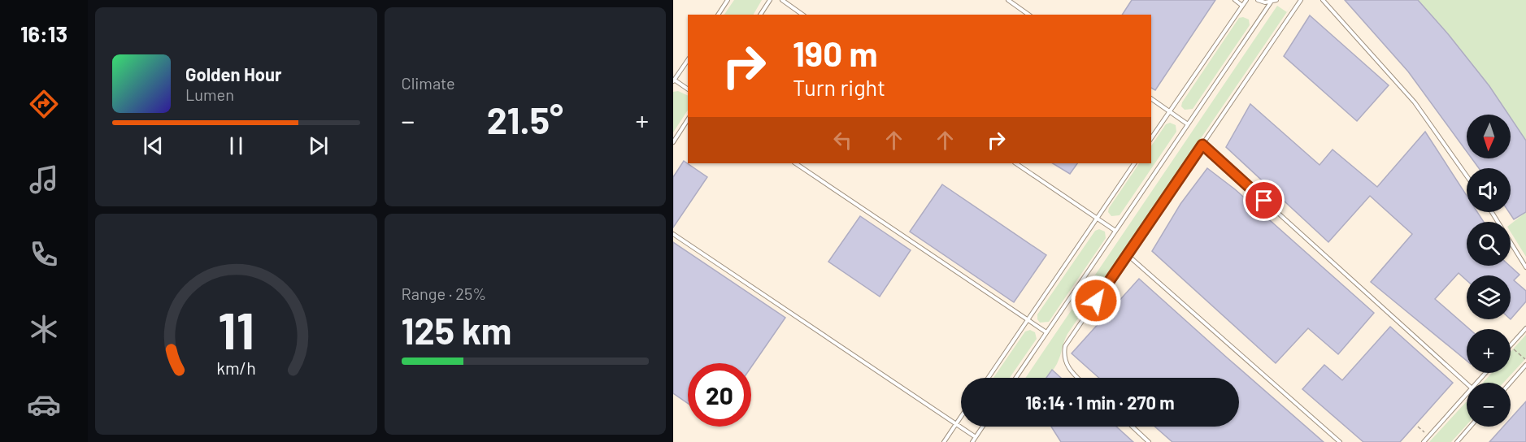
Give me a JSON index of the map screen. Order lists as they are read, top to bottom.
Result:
{
  "north": "bottom",
  "page": {
    "tabs": "16:13",
    "tile": [
      "Climate",
      ["Range · 25%", "125 km"]
    ],
    "turn": ["190 m", "Turn right"],
    "song": ["Golden Hour", "Lumen"],
    "heat": ["−", "21.5°", "+"],
    "map_buttons": ["+", "−"],
    "limit": "20",
    "trip": "16:14 · 1 min · 270 m",
    "gauge": ["11", "km/h"]
  }
}
